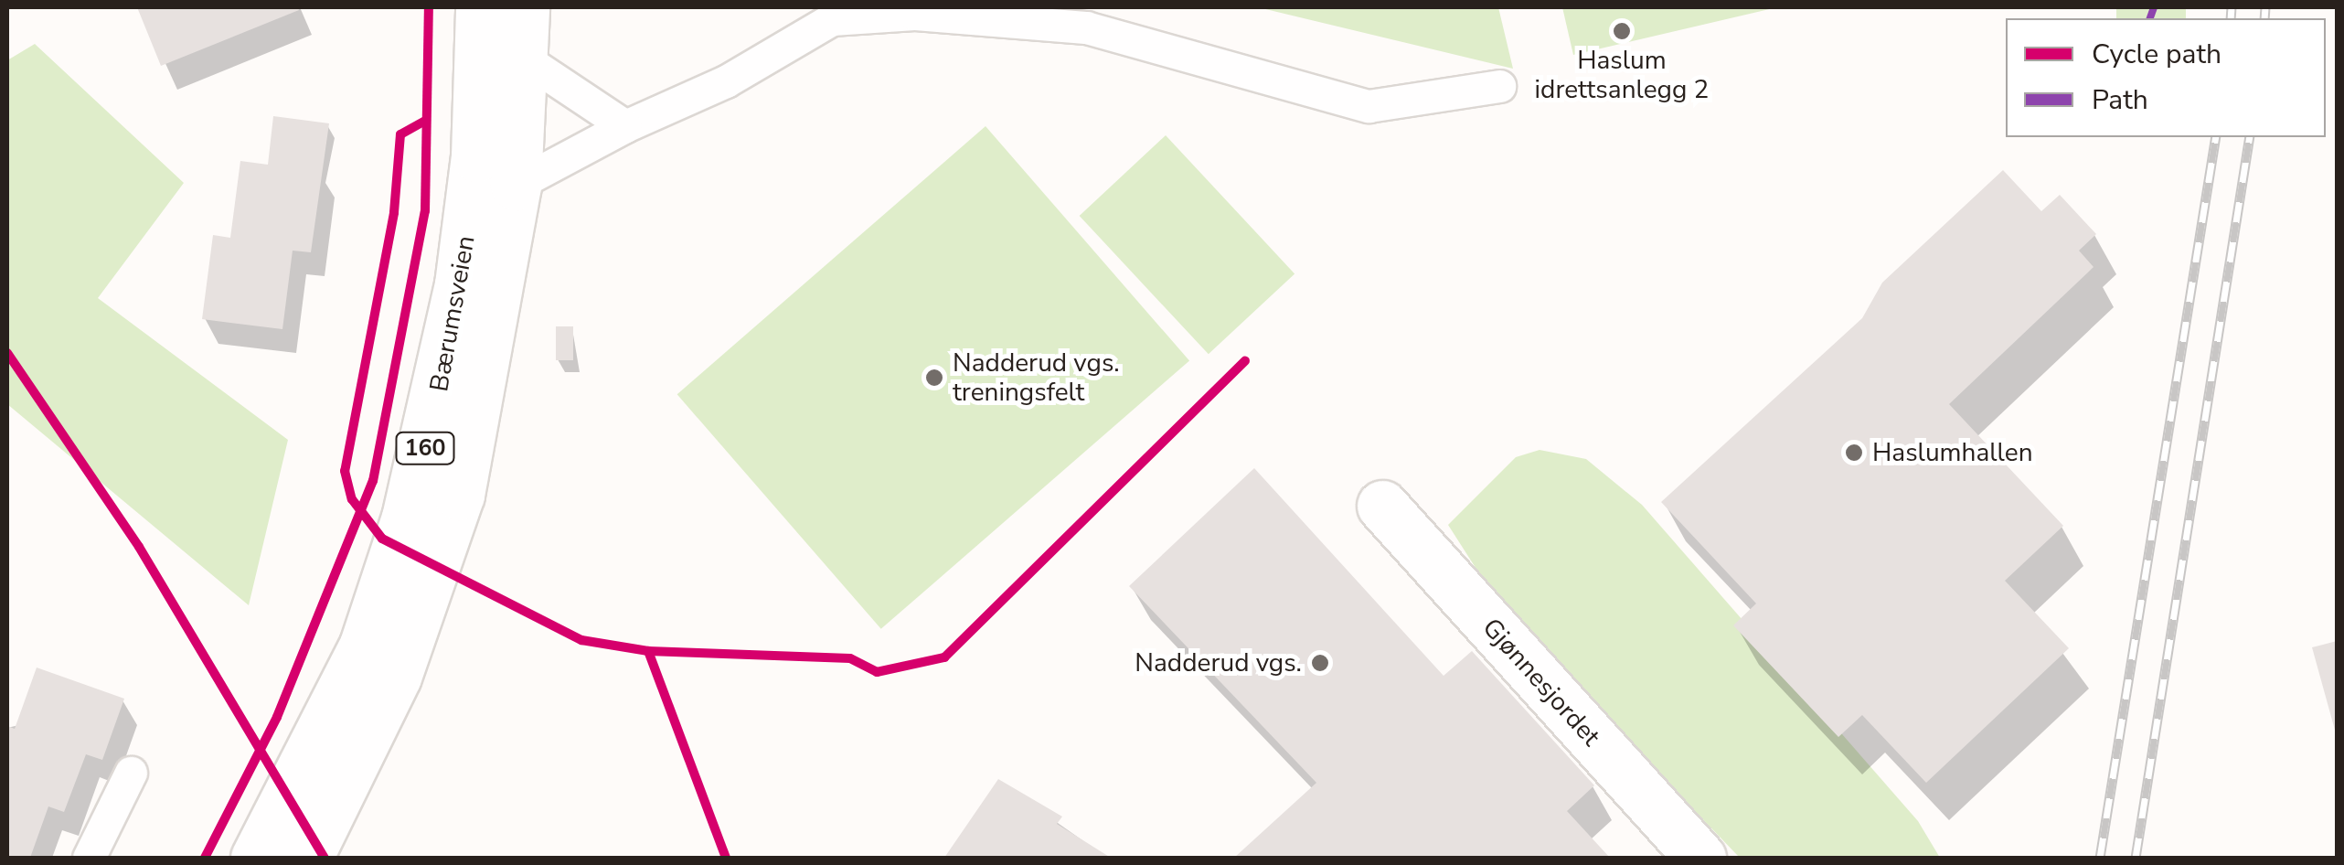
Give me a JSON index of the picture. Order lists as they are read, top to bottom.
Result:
{
  "streets": {
    "main road": ["Bærumsveien", "160", "Gjønnesjordet"]
  },
  "places": [
    "Haslum idrettsanlegg 2",
    "Nadderud vgs. treningsfelt",
    "Haslumhallen",
    "Nadderud vgs."
  ],
  "legend": ["Cycle path", "Path"]
}
